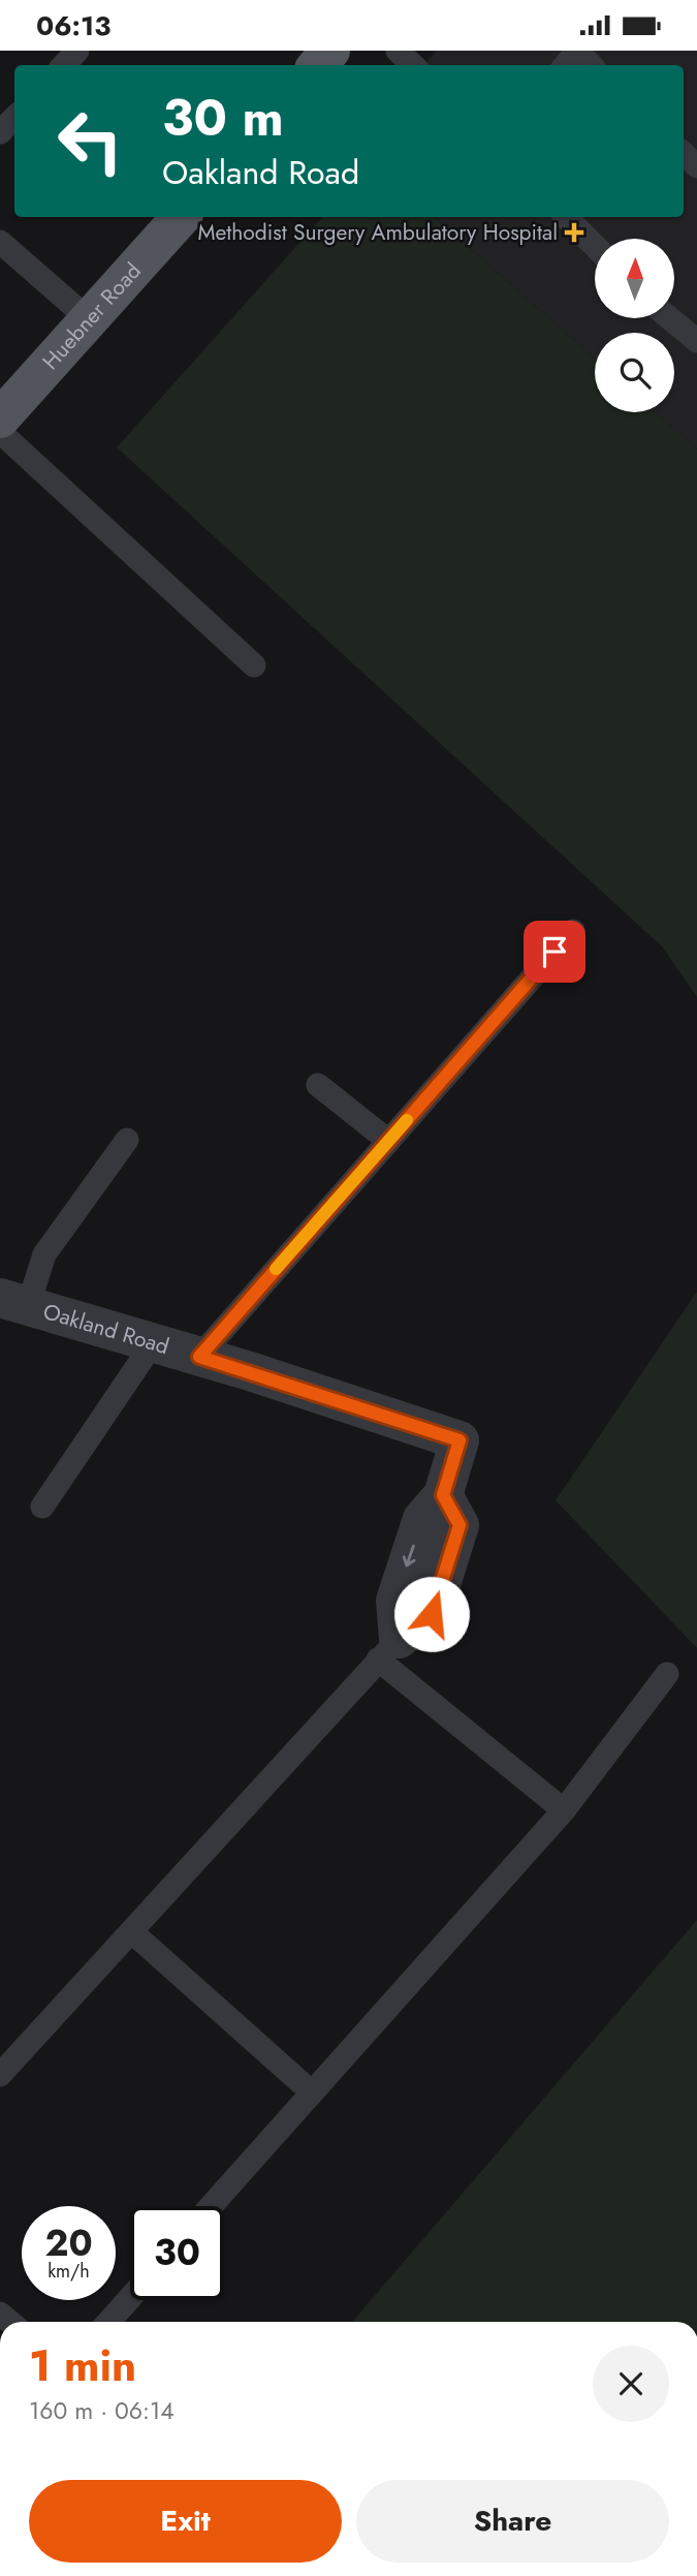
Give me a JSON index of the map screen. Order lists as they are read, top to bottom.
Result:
{
  "streets": {
    "main road": ["Huebner Road"],
    "street": ["Oakland Road"]
  },
  "places": {
    "health": ["Methodist Surgery Ambulatory Hospital"]
  },
  "north": "top",
  "page": {
    "status": "06:13",
    "turn": ["30 m", "Oakland Road"],
    "speed": "20 km/h",
    "limit": "30",
    "heading": ["1 min", "160 m · 06:14"],
    "buttons": ["Exit", "Share"]
  }
}
